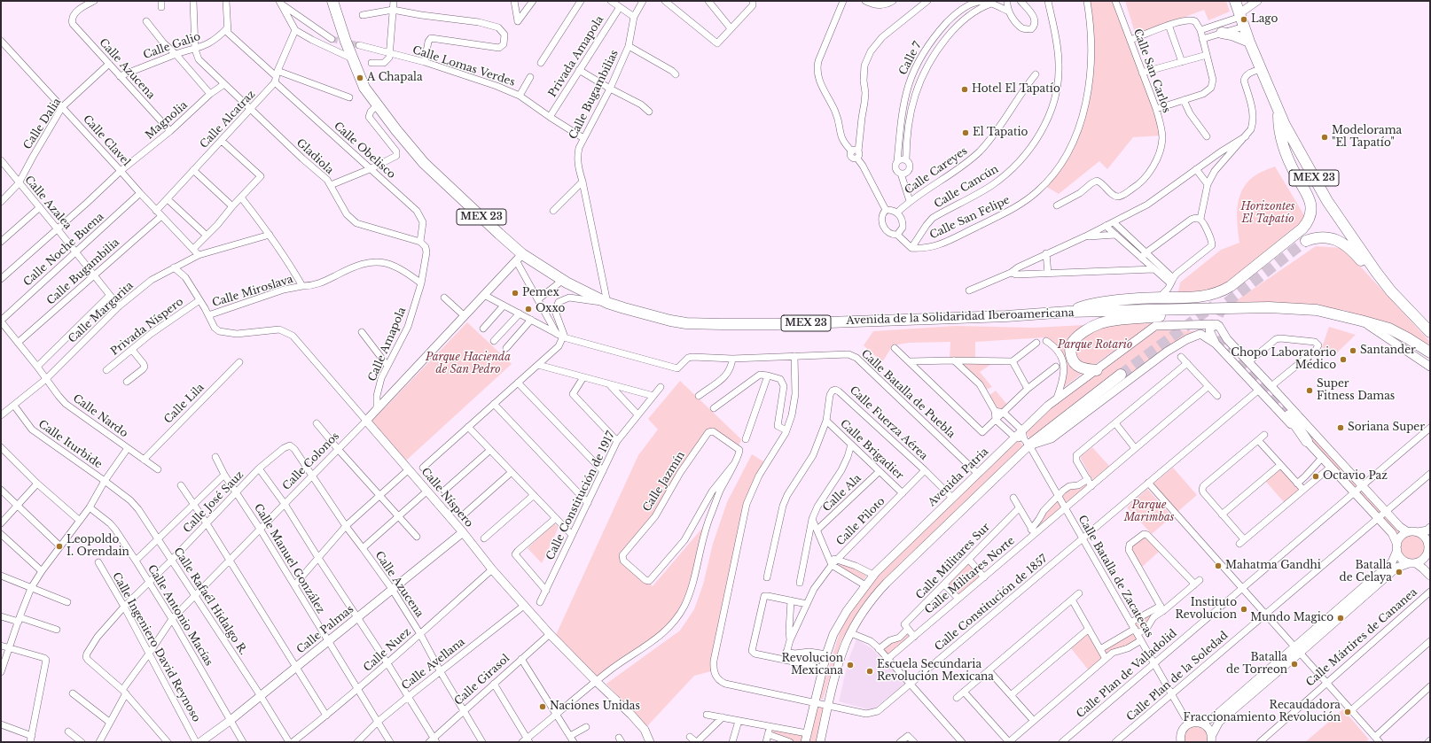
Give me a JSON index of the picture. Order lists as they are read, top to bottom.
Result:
{
  "streets": {
    "highway": ["MEX 23", "Avenida de la Solidaridad Iberoamericana"],
    "street": [
      "Calle Galio",
      "Privada Amapola",
      "Calle 7",
      "Calle Lomas Verdes",
      "Calle Azucena",
      "Calle San Carlos",
      "Calle Bugambilias",
      "Calle Alcatraz",
      "Magnolia",
      "Calle Dalia",
      "Calle Clavel",
      "Calle Obelisco",
      "Gladiola",
      "Calle Careyes",
      "Calle Cancún",
      "Calle Azalea",
      "Calle San Felipe",
      "Calle Noche Buena",
      "Calle Bugambilia",
      "Calle Miroslava",
      "Calle Margarita",
      "Privada Níspero",
      "Calle Amapola",
      "Calle Batalla de Puebla",
      "Calle Lila",
      "Calle Nardo",
      "Calle Fuerza Aérea",
      "Calle Iturbide",
      "Calle Brigadier",
      "Calle Colonos",
      "Avenida Patria",
      "Calle Jazmín",
      "Calle Ala",
      "Calle Constitución de 1917",
      "Calle Níspero",
      "Calle José Sauz",
      "Calle Piloto",
      "Calle Manuel González",
      "Calle Militares Sur",
      "Calle Militares Norte",
      "Calle Batalla de Zacatecas",
      "Calle Rafaél Hidalgo R.",
      "Calle Constitución de 1857",
      "Calle Antonio Macías",
      "Calle Palmas",
      "Calle Mártires de Cananea",
      "Calle Ingeniero David Reynoso",
      "Calle Nuez",
      "Calle Avellana",
      "Calle Plan de Valladolid",
      "Calle Plan de la Soledad",
      "Calle Girasol"
    ]
  },
  "crossings": [
    ["Calle Galio", "Calle Azucena"],
    ["Calle Galio", "Calle Obelisco"],
    ["Calle Galio", "Gladiola"],
    ["Privada Amapola", "Calle Lomas Verdes"],
    ["Calle Lomas Verdes", "Calle Bugambilias"],
    ["Calle Azucena", "Magnolia"],
    ["Calle Azucena", "Calle Dalia"],
    ["Calle Azucena", "Calle Colonos"],
    ["Calle Azucena", "Calle José Sauz"],
    ["Calle Azucena", "Calle Palmas"],
    ["Calle Azucena", "Calle Nuez"],
    ["Calle Azucena", "Calle Avellana"],
    ["Calle Azucena", "Calle Girasol"],
    ["Calle Bugambilias", "Avenida de la Solidaridad Iberoamericana"],
    ["Calle Alcatraz", "Calle Clavel"],
    ["Calle Alcatraz", "Calle Obelisco"],
    ["Calle Alcatraz", "Gladiola"],
    ["Magnolia", "Calle Clavel"],
    ["Magnolia", "Gladiola"],
    ["Magnolia", "Calle Azalea"],
    ["Calle Dalia", "Calle Clavel"],
    ["Calle Dalia", "Calle Azalea"],
    ["Calle Clavel", "Calle Noche Buena"],
    ["Calle Clavel", "Calle Bugambilia"],
    ["Calle Clavel", "Calle Margarita"],
    ["Calle Obelisco", "Gladiola"],
    ["Gladiola", "Calle Amapola"],
    ["Calle Cancún", "Calle San Felipe"],
    ["Calle Azalea", "Calle Noche Buena"],
    ["Calle Azalea", "Calle Bugambilia"],
    ["Calle Azalea", "Calle Margarita"],
    ["Calle Noche Buena", "Calle Nardo"],
    ["Calle Bugambilia", "Calle Nardo"],
    ["Calle Miroslava", "Calle Amapola"],
    ["Calle Miroslava", "Calle Níspero"],
    ["Calle Margarita", "Calle Nardo"],
    ["Calle Margarita", "Calle Iturbide"],
    ["Avenida de la Solidaridad Iberoamericana", "Calle Colonos"],
    ["Calle Amapola", "Calle Colonos"],
    ["Calle Batalla de Puebla", "Avenida Patria"],
    ["Calle Batalla de Puebla", "Calle Constitución de 1857"],
    ["Calle Lila", "Calle Nardo"],
    ["Calle Fuerza Aérea", "Calle Brigadier"],
    ["Calle Fuerza Aérea", "Avenida Patria"],
    ["Calle Fuerza Aérea", "Calle Piloto"],
    ["Calle Iturbide", "Calle Rafaél Hidalgo R."],
    ["Calle Brigadier", "Calle Ala"],
    ["Calle Brigadier", "Calle Piloto"],
    ["Calle Colonos", "Calle Níspero"],
    ["Calle Colonos", "Calle José Sauz"],
    ["Calle Colonos", "Calle Manuel González"],
    ["Calle Colonos", "Calle Rafaél Hidalgo R."],
    ["Calle Colonos", "Calle Antonio Macías"],
    ["Calle Colonos", "Calle Ingeniero David Reynoso"],
    ["Avenida Patria", "Calle Batalla de Zacatecas"],
    ["Avenida Patria", "Calle Constitución de 1857"],
    ["Calle Jazmín", "Calle Níspero"],
    ["Calle Níspero", "Calle Palmas"],
    ["Calle Níspero", "Calle Nuez"],
    ["Calle Níspero", "Calle Avellana"],
    ["Calle Níspero", "Calle Girasol"],
    ["Calle José Sauz", "Calle Manuel González"],
    ["Calle José Sauz", "Calle Rafaél Hidalgo R."],
    ["Calle José Sauz", "Calle Antonio Macías"],
    ["Calle José Sauz", "Calle Ingeniero David Reynoso"],
    ["Calle Manuel González", "Calle Palmas"],
    ["Calle Manuel González", "Calle Nuez"],
    ["Calle Manuel González", "Calle Avellana"],
    ["Calle Militares Norte", "Calle Batalla de Zacatecas"],
    ["Calle Batalla de Zacatecas", "Calle Constitución de 1857"],
    ["Calle Batalla de Zacatecas", "Calle Plan de Valladolid"],
    ["Calle Batalla de Zacatecas", "Calle Plan de la Soledad"],
    ["Calle Rafaél Hidalgo R.", "Calle Palmas"],
    ["Calle Antonio Macías", "Calle Palmas"]
  ],
  "parks": [
    "Horizontes El Tapatío",
    "Parque Rotario",
    "Parque Hacienda de San Pedro",
    "Parque Marimbas"
  ],
  "places": [
    "Lago",
    "A Chapala",
    "Hotel El Tapatío",
    "El Tapatio",
    "Modelorama \"El Tapatío\"",
    "Pemex",
    "Oxxo",
    "Santander",
    "Chopo Laboratorio Médico",
    "Super Fitness Damas",
    "Soriana Super",
    "Octavio Paz",
    "Leopoldo I. Orendain",
    "Mahatma Gandhi",
    "Batalla de Celaya",
    "Instituto Revolucion",
    "Mundo Magico",
    "Batalla de Torreon",
    "Revolucion Mexicana",
    "Escuela Secundaria Revolución Mexicana",
    "Naciones Unidas",
    "Recaudadora Fraccionamiento Revolución"
  ]
}
